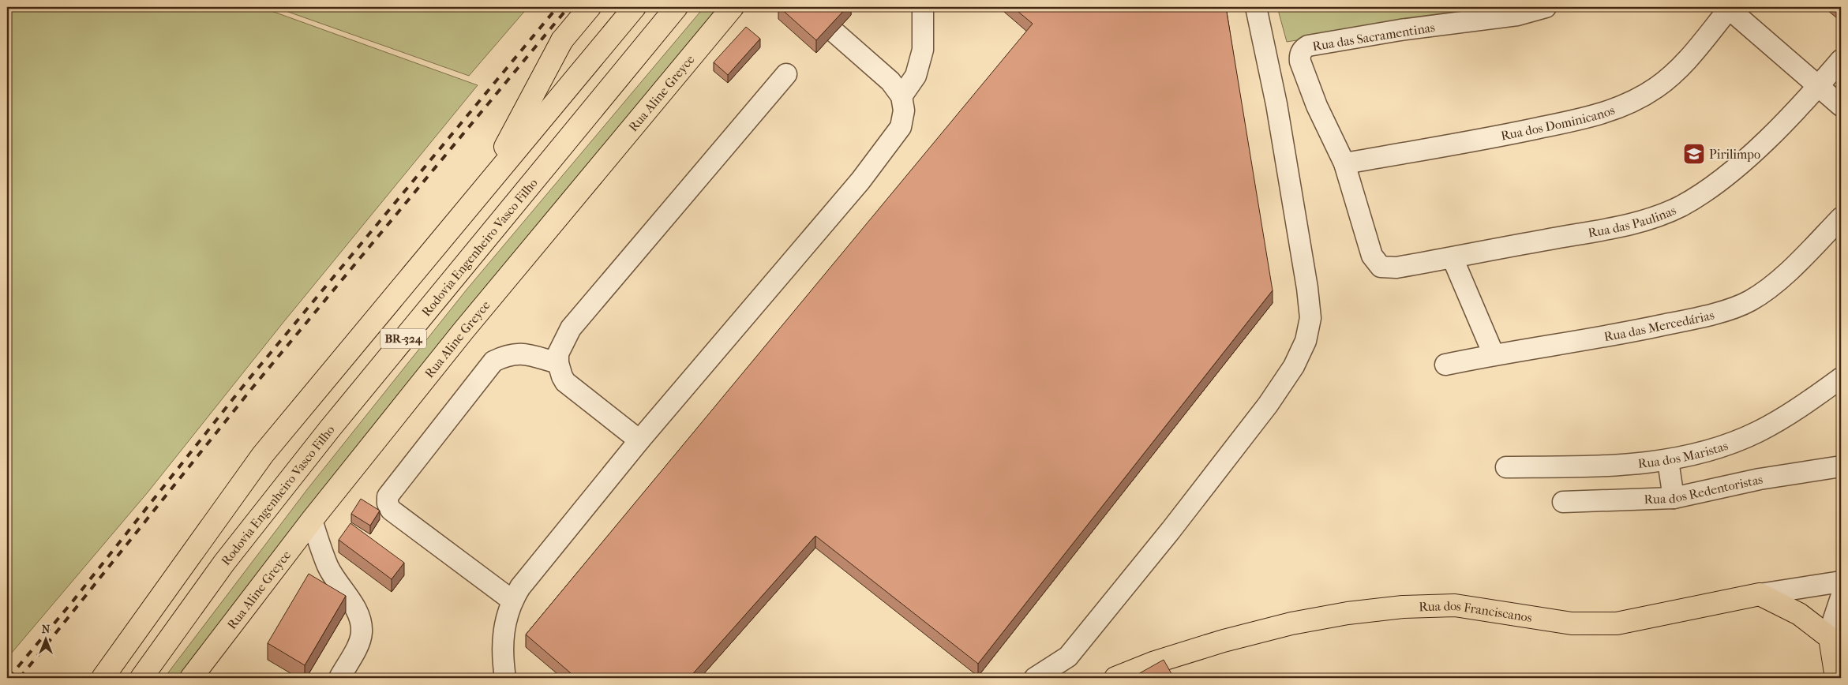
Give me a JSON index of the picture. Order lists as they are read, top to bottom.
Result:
{
  "streets": {
    "main road": [
      "Rua Aline Greyce",
      "Rodovia Engenheiro Vasco Filho",
      "BR-324",
      "Rua dos Franciscanos"
    ],
    "street": [
      "Rua das Sacramentinas",
      "Rua dos Dominicanos",
      "Rua das Paulinas",
      "Rua das Mercedárias",
      "Rua dos Maristas",
      "Rua dos Redentoristas"
    ]
  },
  "crossings": [
    ["Rua das Sacramentinas", "Rua dos Dominicanos"],
    ["Rua das Sacramentinas", "Rua das Paulinas"]
  ],
  "places": {
    "school or university": ["Pirilimpo"]
  },
  "north": "top"
}
